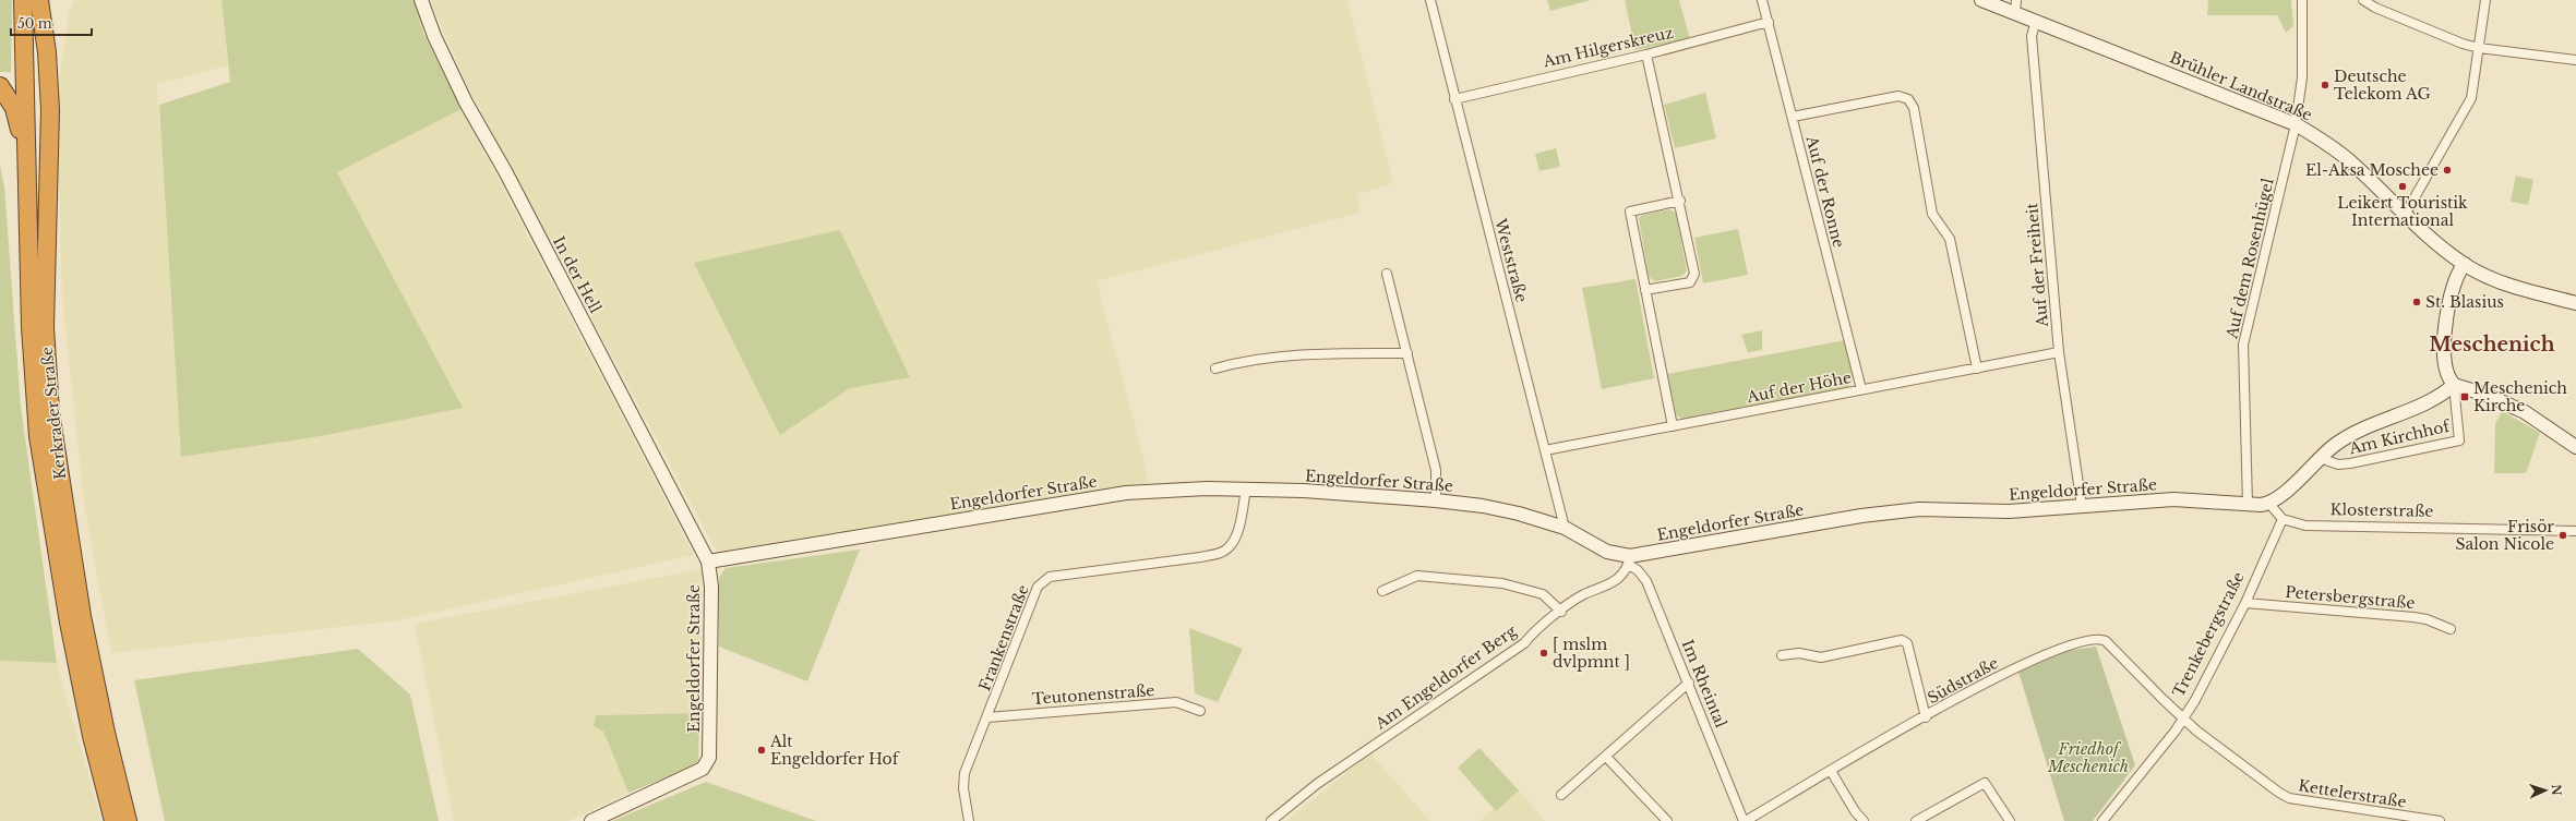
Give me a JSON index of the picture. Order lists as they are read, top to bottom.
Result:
{
  "streets": {
    "highway": ["Kerkrader Straße"],
    "street": [
      "Am Hilgerskreuz",
      "Brühler Landstraße",
      "Auf der Ronne",
      "Auf dem Rosenhügel",
      "Weststraße",
      "Auf der Freiheit",
      "In der Hell",
      "Auf der Höhe",
      "Am Kirchhof",
      "Engeldorfer Straße",
      "Klosterstraße",
      "Petersbergstraße",
      "Trenkebergstraße",
      "Frankenstraße",
      "Am Engeldorfer Berg",
      "Südstraße",
      "Im Rheintal",
      "Teutonenstraße",
      "Kettelerstraße"
    ]
  },
  "crossings": [
    ["Am Hilgerskreuz", "Auf der Ronne"],
    ["Am Hilgerskreuz", "Weststraße"],
    ["Brühler Landstraße", "Auf dem Rosenhügel"],
    ["Brühler Landstraße", "Auf der Freiheit"],
    ["Auf der Ronne", "Auf der Höhe"],
    ["Auf dem Rosenhügel", "Engeldorfer Straße"],
    ["Weststraße", "Auf der Höhe"],
    ["Weststraße", "Engeldorfer Straße"],
    ["Auf der Freiheit", "Auf der Höhe"],
    ["Auf der Freiheit", "Engeldorfer Straße"],
    ["In der Hell", "Engeldorfer Straße"],
    ["Engeldorfer Straße", "Frankenstraße"],
    ["Engeldorfer Straße", "Am Engeldorfer Berg"],
    ["Engeldorfer Straße", "Im Rheintal"],
    ["Klosterstraße", "Trenkebergstraße"],
    ["Petersbergstraße", "Trenkebergstraße"],
    ["Trenkebergstraße", "Südstraße"],
    ["Trenkebergstraße", "Kettelerstraße"],
    ["Frankenstraße", "Teutonenstraße"],
    ["Am Engeldorfer Berg", "Im Rheintal"],
    ["Südstraße", "Im Rheintal"],
    ["Südstraße", "Kettelerstraße"]
  ],
  "districts": ["Meschenich"],
  "parks": ["Friedhof Meschenich"],
  "places": {
    "other": [
      "Deutsche Telekom AG",
      "El-Aksa Moschee",
      "Leikert Touristik International",
      "St. Blasius",
      "Frisör Salon Nicole",
      "[ mslm dvlpmnt ]",
      "Alt Engeldorfer Hof"
    ],
    "transit": ["Meschenich Kirche"]
  },
  "scale_bar": "50 m",
  "north": "right"
}
